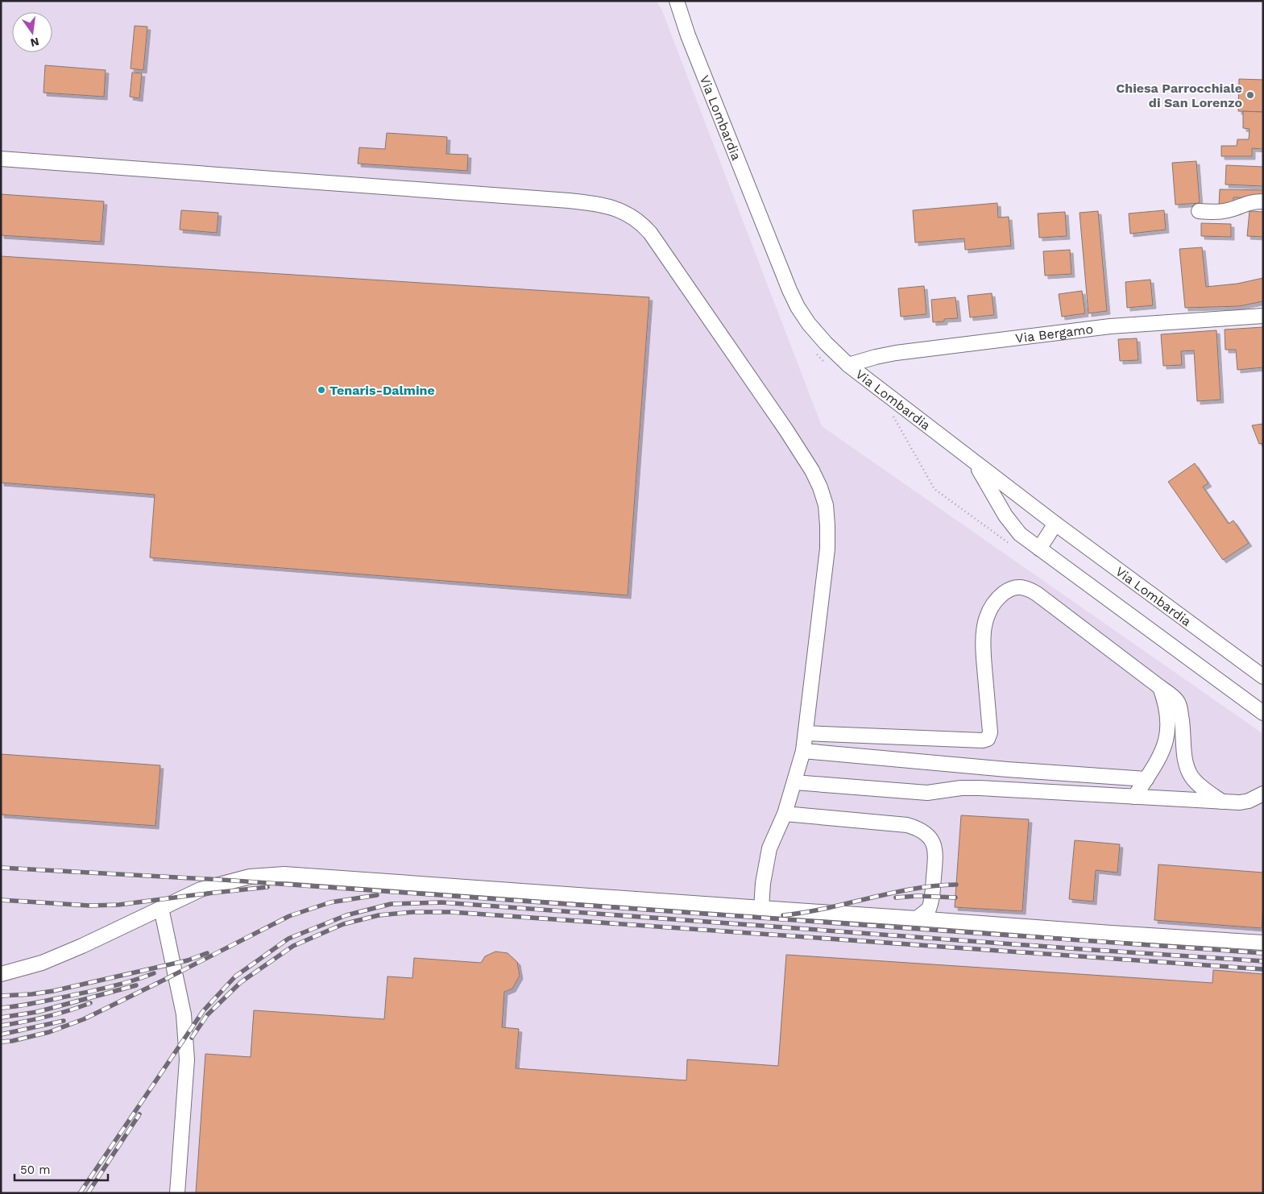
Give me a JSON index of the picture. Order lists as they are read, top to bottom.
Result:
{
  "streets": {
    "street": ["Via Lombardia", "Via Bergamo"]
  },
  "crossings": [
    ["Via Lombardia", "Via Bergamo"]
  ],
  "places": ["Chiesa Parrocchiale di San Lorenzo", "Tenaris-Dalmine"],
  "scale_bar": "50 m",
  "north": "bottom"
}
